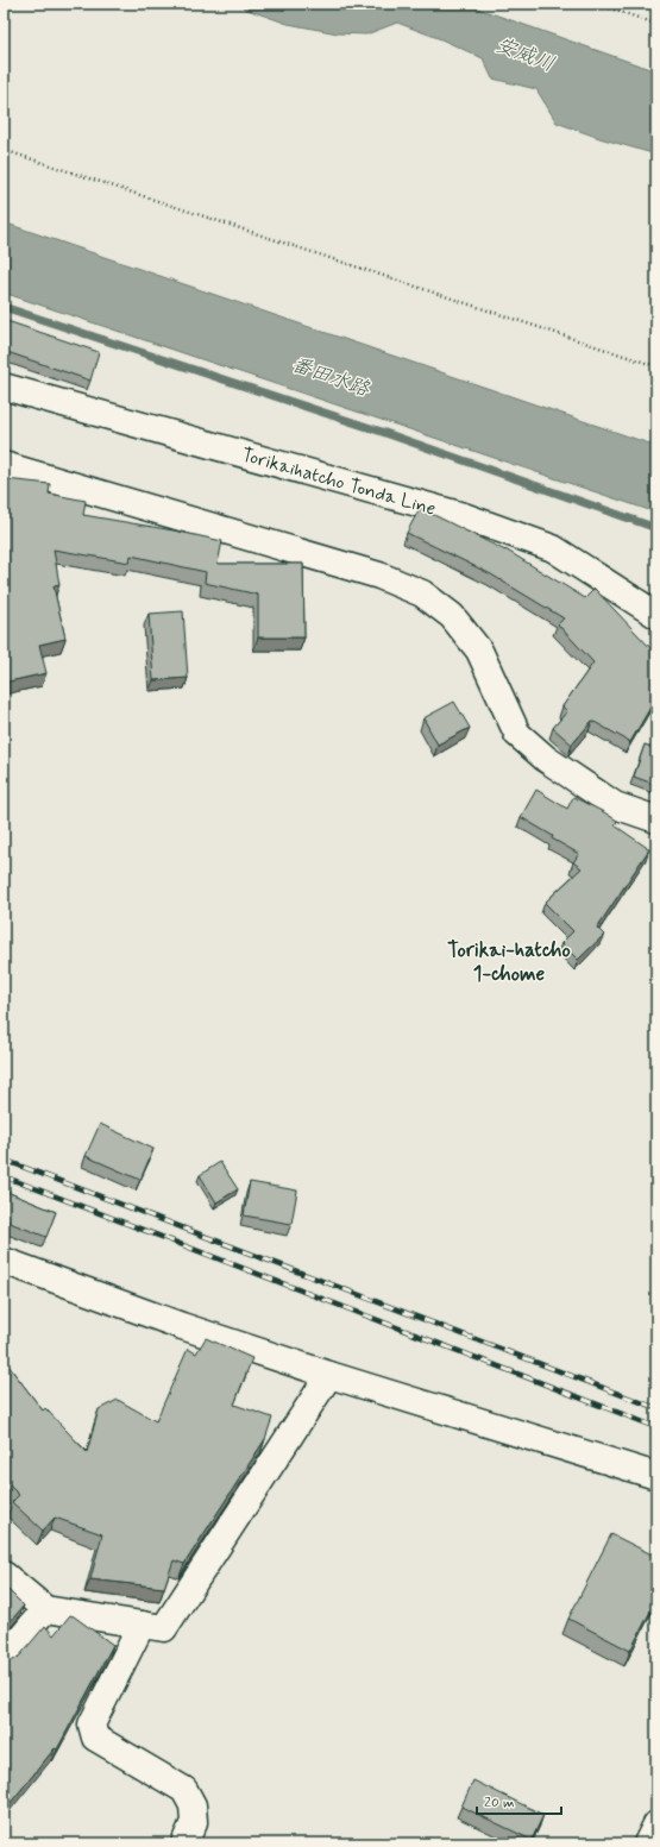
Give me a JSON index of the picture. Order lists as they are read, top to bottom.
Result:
{
  "streets": {
    "street": ["Torikaihatcho Tonda Line"]
  },
  "districts": ["Torikai-hatcho 1-chome"],
  "water": ["安威川", "番田水路"],
  "scale_bar": "20 m"
}
